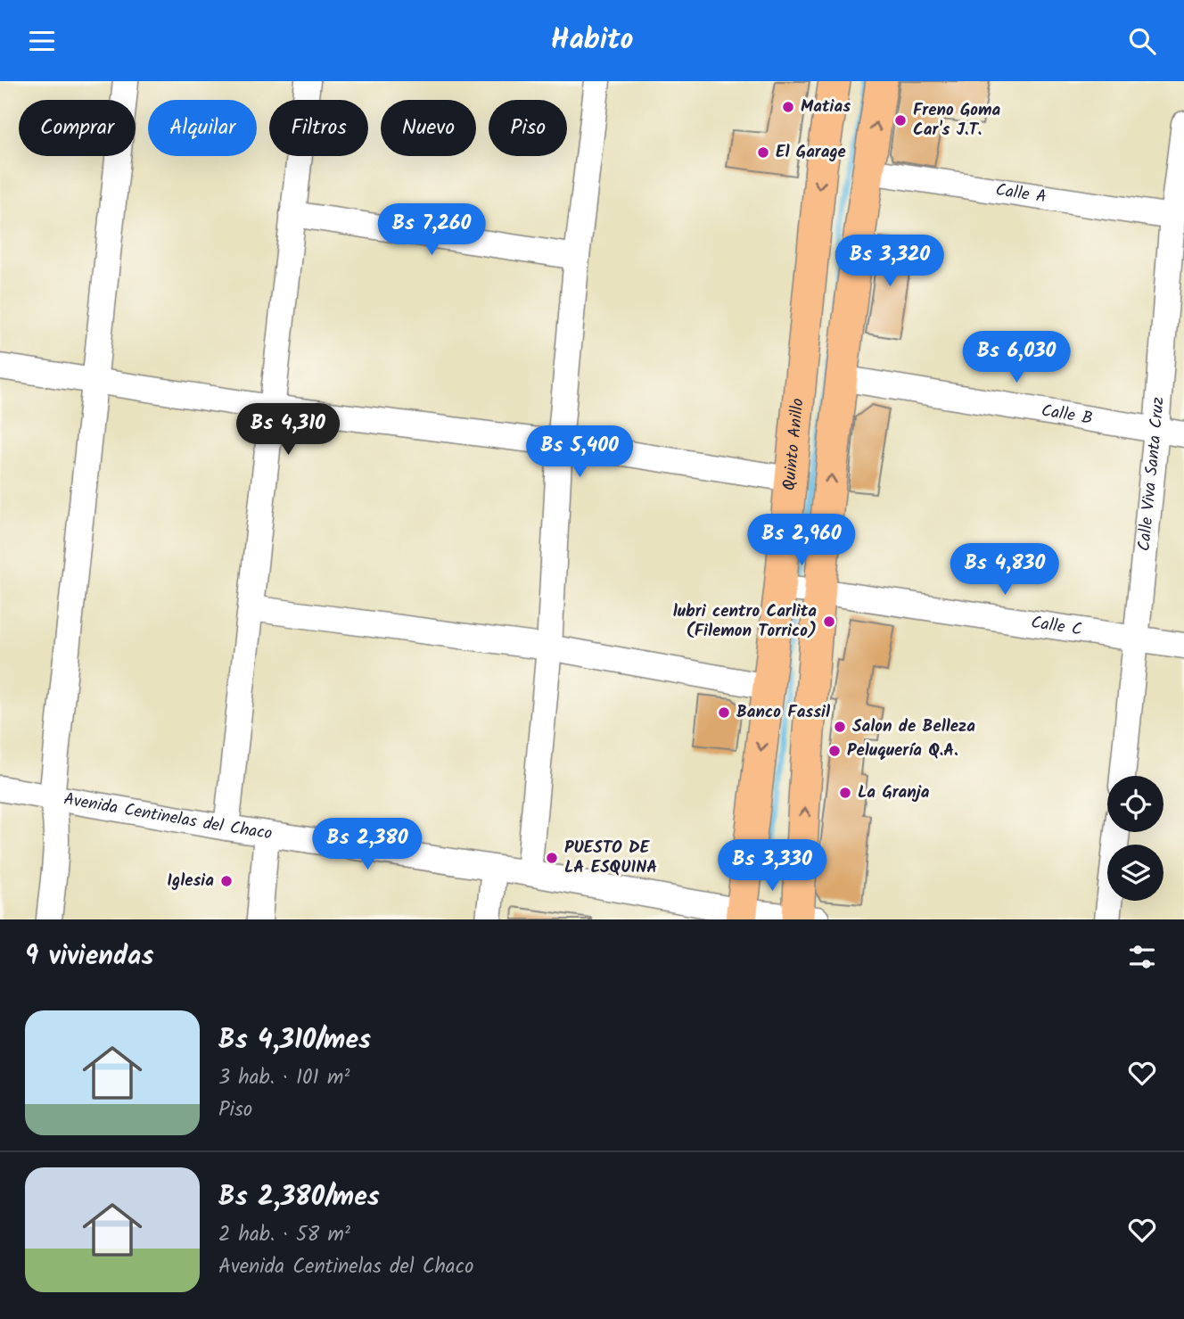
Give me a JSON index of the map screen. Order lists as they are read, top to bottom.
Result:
{
  "streets": {
    "main road": ["Quinto Anillo"],
    "street": [
      "Calle A",
      "Calle B",
      "Calle Viva Santa Cruz",
      "Calle C",
      "Avenida Centinelas del Chaco"
    ]
  },
  "crossings": [
    ["Calle A", "Calle Viva Santa Cruz"],
    ["Calle B", "Calle Viva Santa Cruz"],
    ["Quinto Anillo", "Calle C"],
    ["Quinto Anillo", "Avenida Centinelas del Chaco"],
    ["Calle Viva Santa Cruz", "Calle C"]
  ],
  "places": [
    "Matias",
    "Freno Goma Car's J.T.",
    "El Garage",
    "lubri centro Carlita (Filemon Torrico)",
    "Banco Fassil",
    "Salon de Belleza",
    "Peluquería Q.A.",
    "La Granja",
    "PUESTO DE LA ESQUINA",
    "Iglesia"
  ],
  "page": {
    "header": "Habito",
    "chip": [
      "Comprar",
      "Alquilar",
      "Filtros",
      "Nuevo",
      "Piso"
    ],
    "price": [
      "Bs 7,260",
      "Bs 3,320",
      "Bs 6,030",
      "Bs 4,310",
      "Bs 5,400",
      "Bs 2,960",
      "Bs 4,830",
      "Bs 2,380",
      "Bs 3,330"
    ],
    "heading": "9 viviendas",
    "list": [
      {
        "name": "Bs 4,310/mes",
        "note": "3 hab. · 101 m² · Piso"
      },
      {
        "name": "Bs 2,380/mes",
        "note": "2 hab. · 58 m² · Avenida Centinelas del Chaco"
      }
    ]
  }
}
